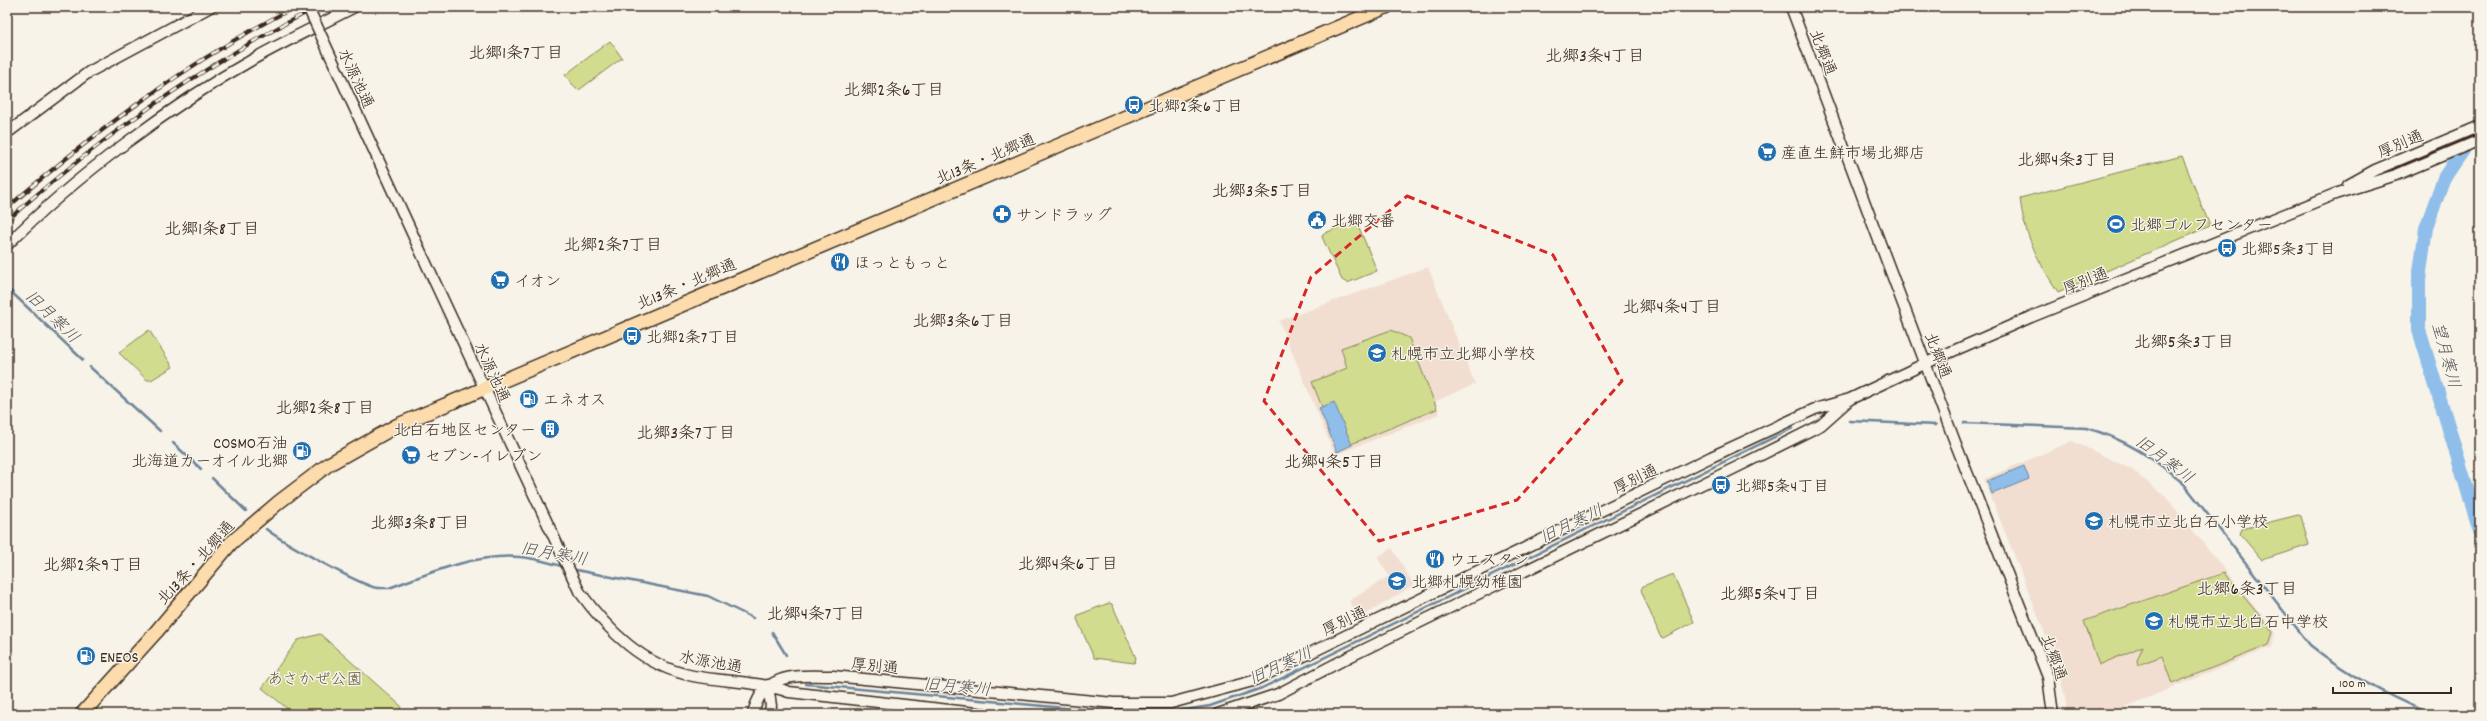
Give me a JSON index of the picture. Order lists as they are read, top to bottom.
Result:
{
  "streets": {
    "main road": ["北13条・北郷通"],
    "street": ["北郷通", "水源池通", "厚別通"]
  },
  "crossings": [
    ["北郷通", "厚別通"],
    ["水源池通", "厚別通"],
    ["水源池通", "北13条・北郷通"]
  ],
  "districts": [
    "北郷1条7丁目",
    "北郷3条4丁目",
    "北郷2条6丁目",
    "北郷4条3丁目",
    "北郷3条5丁目",
    "北郷1条8丁目",
    "北郷2条7丁目",
    "北郷4条4丁目",
    "北郷3条6丁目",
    "北郷5条3丁目",
    "北郷2条8丁目",
    "北郷3条7丁目",
    "北郷4条5丁目",
    "北郷3条8丁目",
    "北郷4条6丁目",
    "北郷2条9丁目",
    "北郷6条3丁目",
    "北郷5条4丁目",
    "北郷4条7丁目"
  ],
  "water": ["旧月寒川", "望月寒川"],
  "parks": ["あさかぜ公園"],
  "places": {
    "bus stop": [
      "北郷2条6丁目",
      "北郷5条3丁目",
      "北郷2条7丁目",
      "北郷5条4丁目"
    ],
    "supermarket": ["産直生鮮市場北郷店", "イオン", "セブン-イレブン"],
    "pharmacy": ["サンドラッグ"],
    "public building": ["北郷交番"],
    "sports": ["北郷ゴルフセンター"],
    "restaurant": ["ほっともっと", "ウエスタン"],
    "school or university": [
      "札幌市立北郷小学校",
      "札幌市立北白石小学校",
      "北郷札幌幼稚園",
      "札幌市立北白石中学校"
    ],
    "fuel station": ["エネオス", "COSMO石油 北海道カーオイル北郷", "ENEOS"],
    "building": ["北白石地区センター"]
  },
  "scale_bar": "100 m"
}
